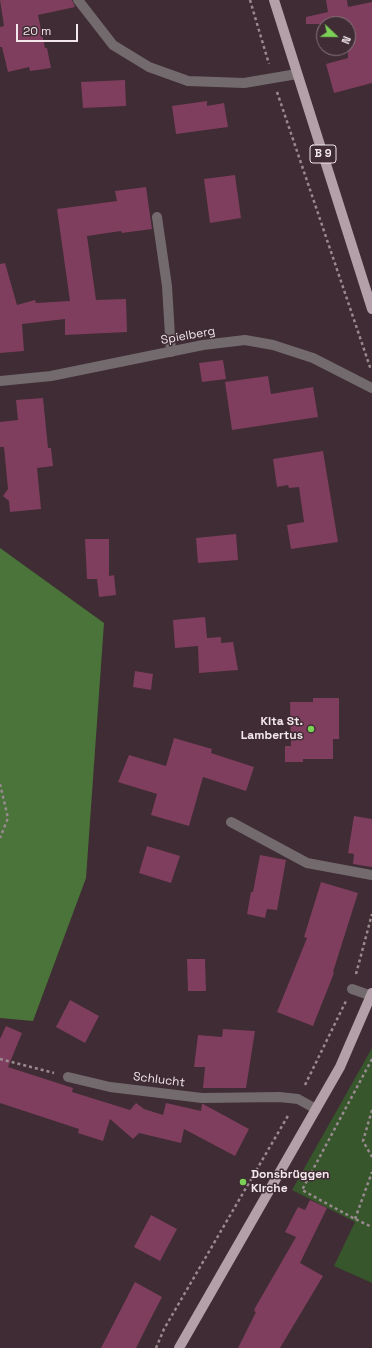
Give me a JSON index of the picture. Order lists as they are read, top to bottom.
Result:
{
  "streets": {
    "main road": ["B 9"],
    "street": ["Spielberg", "Schlucht"]
  },
  "places": ["Kita St. Lambertus", "Donsbrüggen Kirche"],
  "scale_bar": "20 m",
  "north": "right"
}
